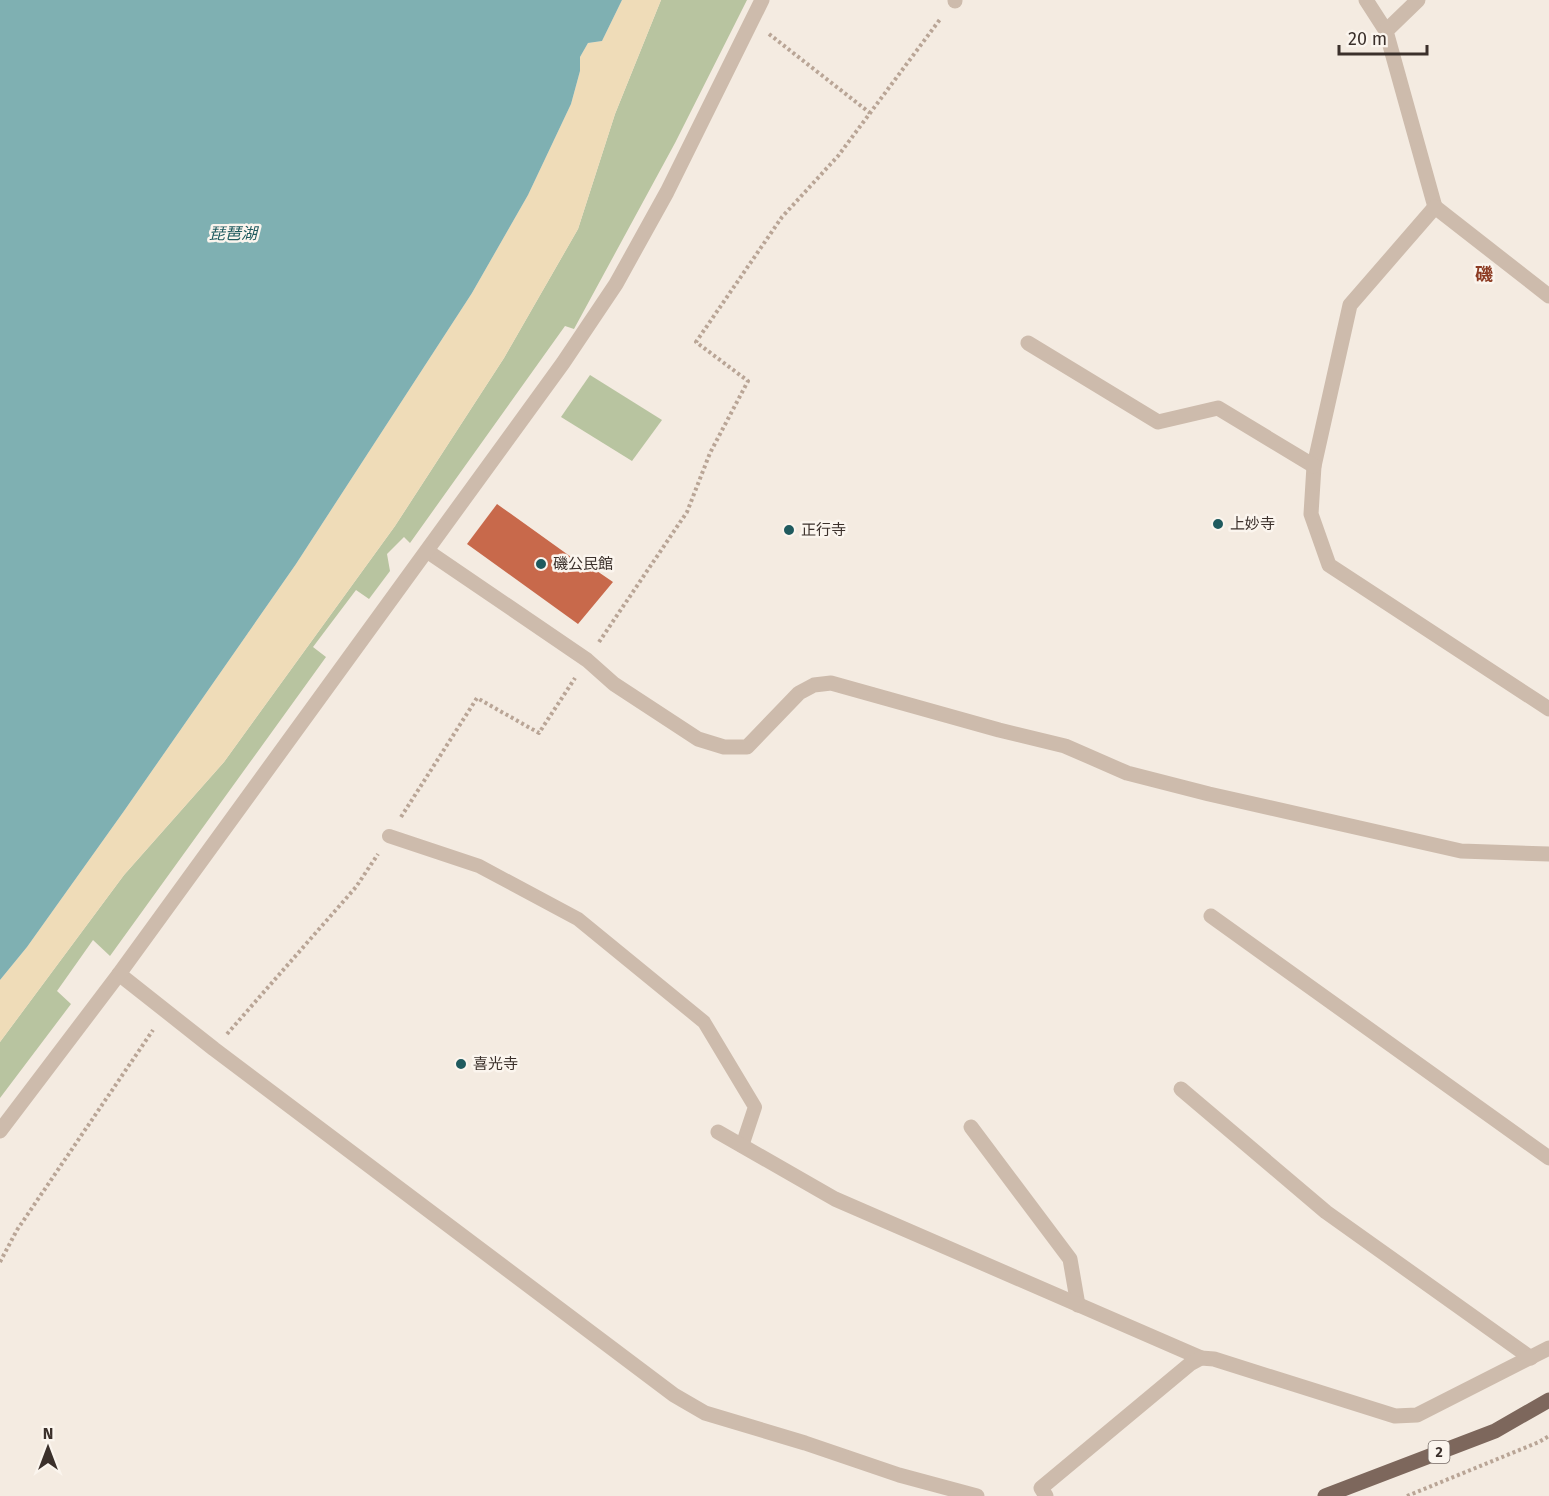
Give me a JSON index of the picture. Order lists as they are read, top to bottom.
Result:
{
  "streets": {
    "main road": ["2"]
  },
  "districts": ["磯"],
  "water": ["琵琶湖"],
  "places": [
    "上妙寺",
    "正行寺",
    "磯公民館",
    "喜光寺"
  ],
  "scale_bar": "20 m",
  "north": "top"
}
